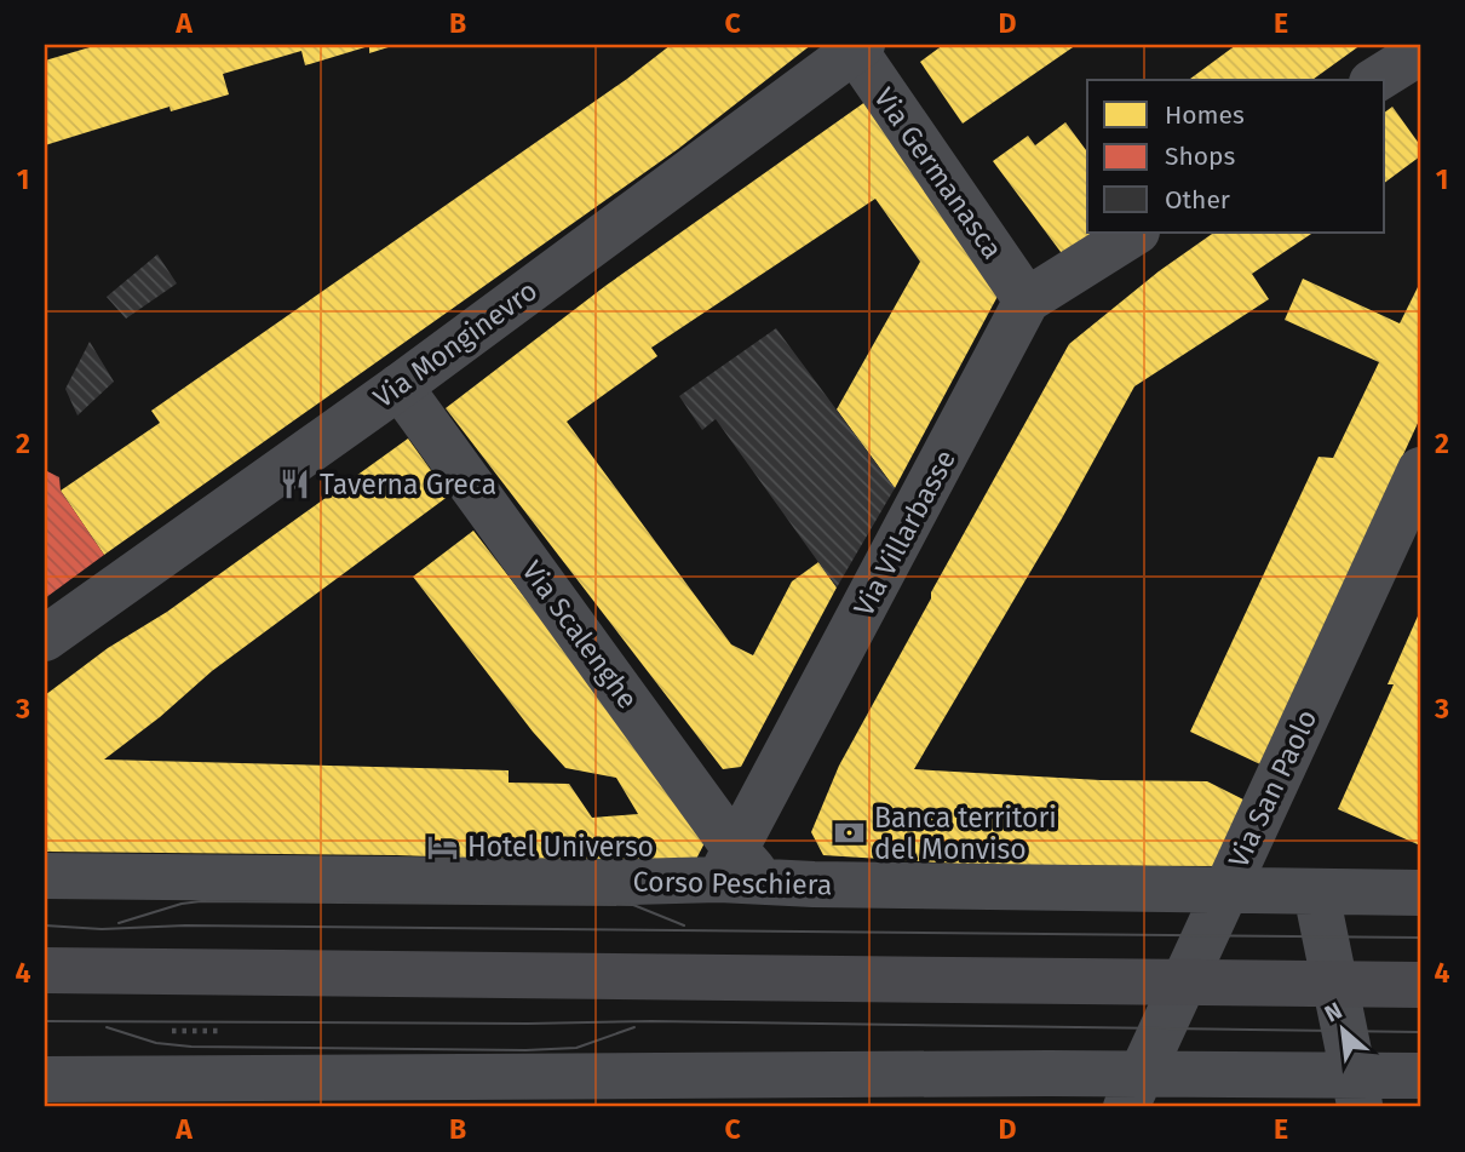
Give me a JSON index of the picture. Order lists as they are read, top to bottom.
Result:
{
  "streets": {
    "street": [
      "Via Germanasca",
      "Via Monginevro",
      "Via Villarbasse",
      "Via Scalenghe",
      "Via San Paolo",
      "Corso Peschiera"
    ]
  },
  "crossings": [
    ["Via Germanasca", "Via Monginevro"],
    ["Via Germanasca", "Via Villarbasse"],
    ["Via Monginevro", "Via Scalenghe"],
    ["Via Villarbasse", "Via Scalenghe"],
    ["Via Villarbasse", "Corso Peschiera"],
    ["Via Scalenghe", "Corso Peschiera"],
    ["Via San Paolo", "Corso Peschiera"]
  ],
  "places": {
    "restaurant": ["Taverna Greca"],
    "bank": ["Banca territori del Monviso"],
    "hotel": ["Hotel Universo"]
  },
  "legend": ["Homes", "Shops", "Other"],
  "north": "top left",
  "grid": {
    "columns": [
      "A",
      "B",
      "C",
      "D",
      "E"
    ],
    "rows": [
      "1",
      "2",
      "3",
      "4"
    ]
  }
}
